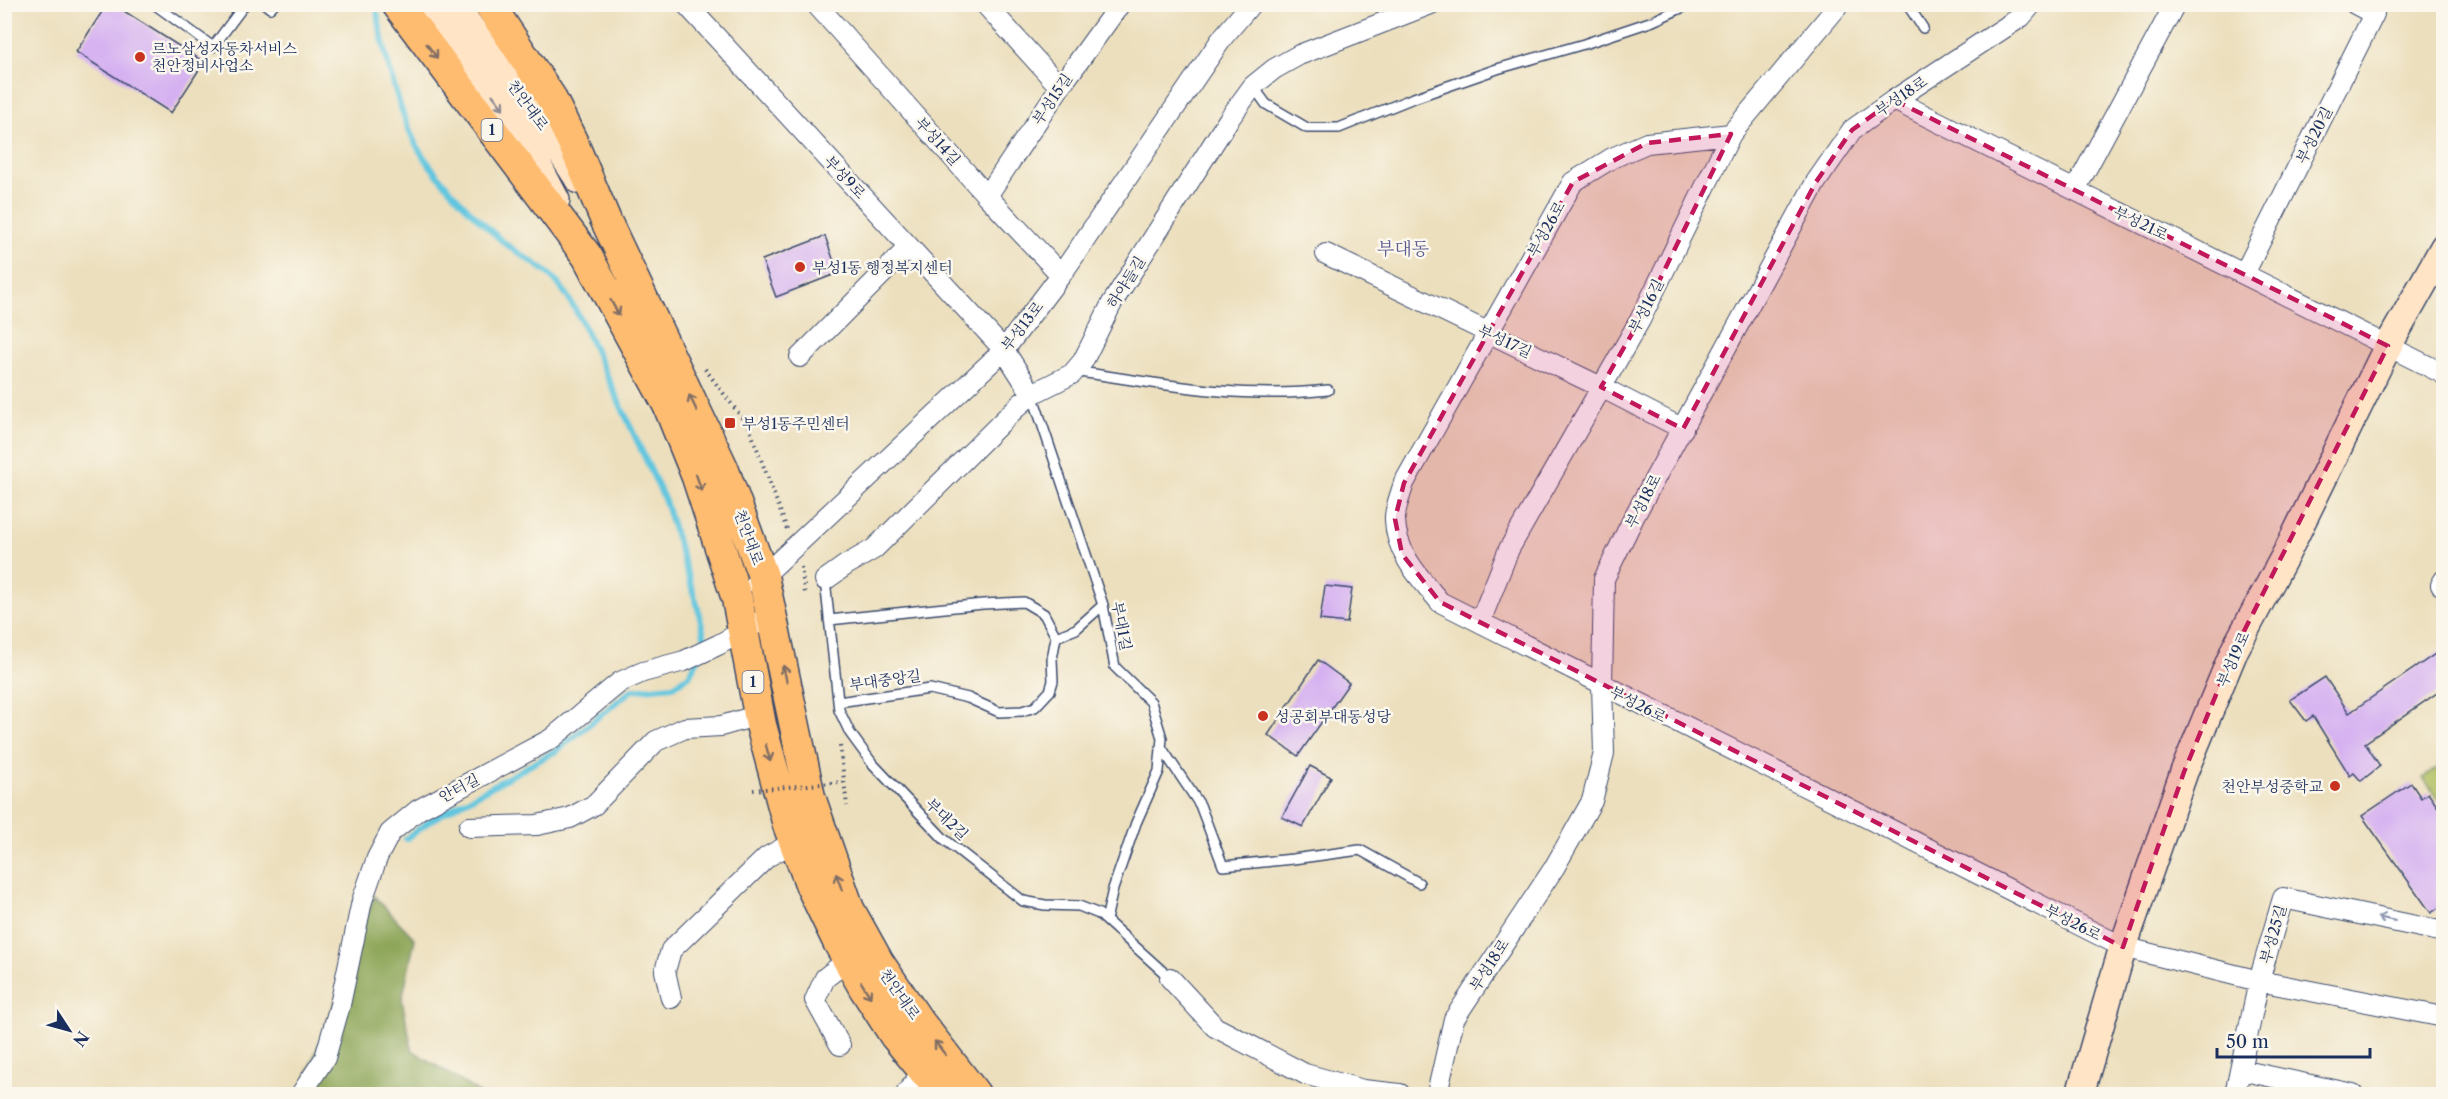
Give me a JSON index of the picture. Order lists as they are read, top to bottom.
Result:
{
  "streets": {
    "main road": ["천안대로", "1"],
    "street": [
      "부성18로",
      "부성15길",
      "부성20길",
      "부성14길",
      "부성9로",
      "부성21로",
      "부성26로",
      "하야들길",
      "부성16길",
      "부성13로",
      "부성17길",
      "부성19로",
      "안터길",
      "부성25길"
    ],
    "lane": ["부대1길", "부대중앙길", "부대2길"]
  },
  "crossings": [
    ["부성18로", "부성21로"],
    ["부성18로", "부성26로"],
    ["부성18로", "부성17길"],
    ["부성15길", "부성14길"],
    ["천안대로", "1"],
    ["천안대로", "부성13로"],
    ["천안대로", "안터길"],
    ["부성20길", "부성21로"],
    ["부성14길", "부성13로"],
    ["부성9로", "하야들길"],
    ["부성9로", "부성13로"],
    ["부성9로", "부대1길"],
    ["부성21로", "부성19로"],
    ["부성26로", "부성16길"],
    ["부성26로", "부성17길"],
    ["부성26로", "부성19로"],
    ["부성26로", "부성25길"],
    ["하야들길", "부대1길"],
    ["하야들길", "부대2길"],
    ["부성16길", "부성17길"],
    ["부대1길", "부대2길"],
    ["부대중앙길", "부대2길"]
  ],
  "districts": ["부대동"],
  "places": {
    "other": [
      "르노삼성자동차서비스 천안정비사업소",
      "부성1동 행정복지센터",
      "성공회부대동성당",
      "천안부성중학교"
    ],
    "transit": ["부성1동주민센터"]
  },
  "scale_bar": "50 m",
  "north": "bottom right"
}
